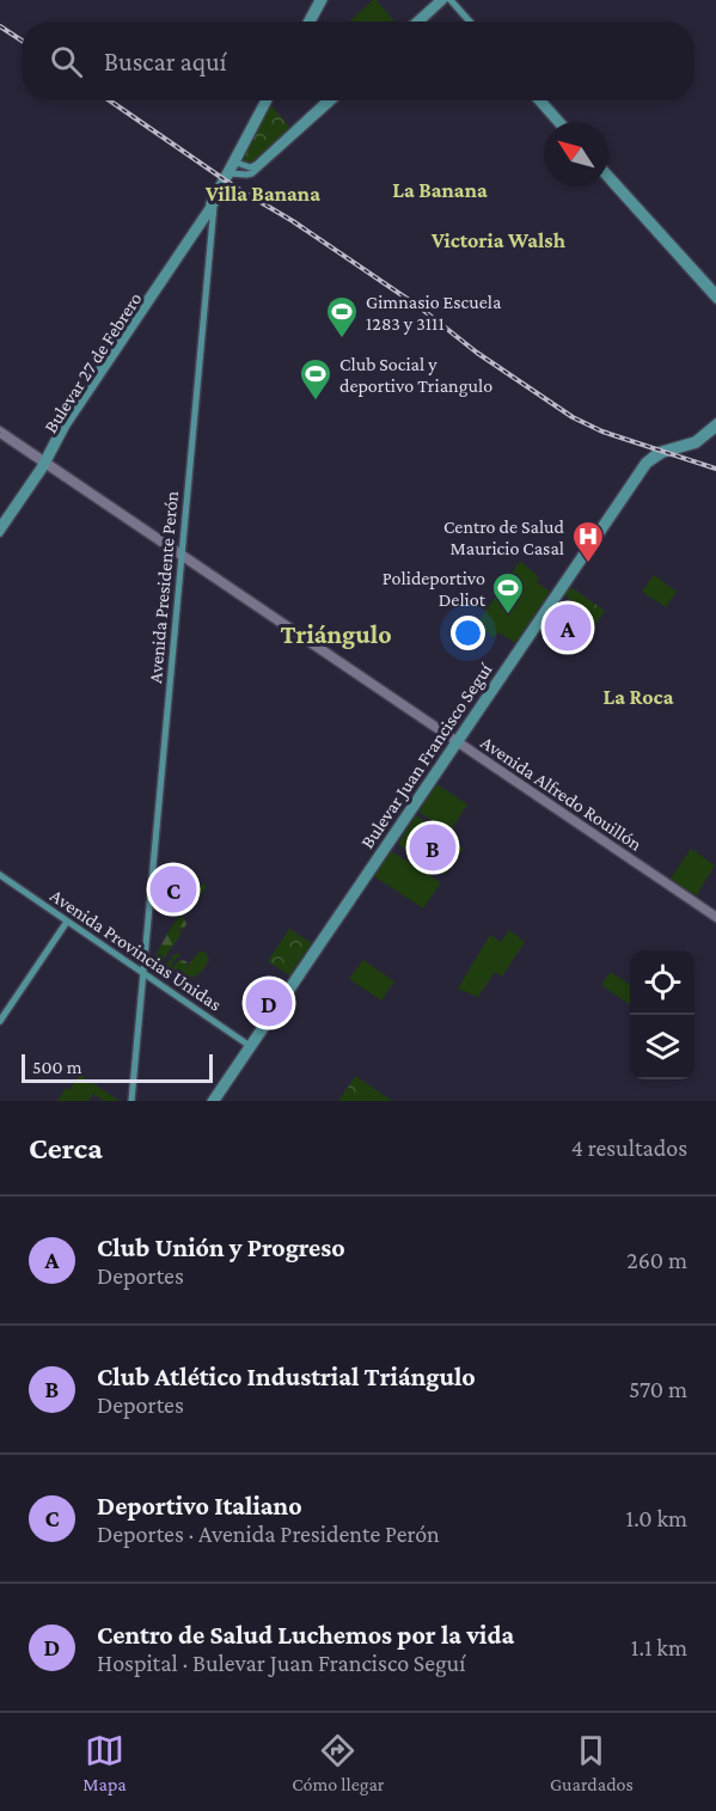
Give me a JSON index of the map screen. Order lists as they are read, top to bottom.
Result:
{
  "streets": {
    "main road": [
      "Bulevar 27 de Febrero",
      "Avenida Presidente Perón",
      "Bulevar Juan Francisco Seguí",
      "Avenida Provincias Unidas"
    ],
    "street": ["Avenida Alfredo Rouillón"]
  },
  "crossings": [
    ["Bulevar 27 de Febrero", "Avenida Presidente Perón"],
    ["Bulevar 27 de Febrero", "Avenida Alfredo Rouillón"],
    ["Avenida Presidente Perón", "Avenida Alfredo Rouillón"],
    ["Avenida Presidente Perón", "Avenida Provincias Unidas"],
    ["Bulevar Juan Francisco Seguí", "Avenida Alfredo Rouillón"],
    ["Bulevar Juan Francisco Seguí", "Avenida Provincias Unidas"]
  ],
  "districts": [
    "La Banana",
    "Villa Banana",
    "Victoria Walsh",
    "Triángulo",
    "La Roca"
  ],
  "places": {
    "sports": ["Gimnasio Escuela 1283 y 3111", "Club Social y deportivo Triangulo", "Polideportivo Deliot"],
    "hospital": ["Centro de Salud Mauricio Casal"]
  },
  "scale_bar": "500 m",
  "north": "top left",
  "page": {
    "search": "Buscar aquí",
    "pins": [
      "A",
      "B",
      "C",
      "D"
    ],
    "scale": "500 m",
    "heading": ["Cerca", "4 resultados"],
    "list": [
      {
        "mark": "A",
        "name": "Club Unión y Progreso",
        "note": "Deportes",
        "value": "260 m"
      },
      {
        "mark": "B",
        "name": "Club Atlético Industrial Triángulo",
        "note": "Deportes",
        "value": "570 m"
      },
      {
        "mark": "C",
        "name": "Deportivo Italiano",
        "note": "Deportes · Avenida Presidente Perón",
        "value": "1.0 km"
      },
      {
        "mark": "D",
        "name": "Centro de Salud Luchemos por la vida",
        "note": "Hospital · Bulevar Juan Francisco Seguí",
        "value": "1.1 km"
      }
    ],
    "nav": ["Mapa", "Cómo llegar", "Guardados"]
  }
}
